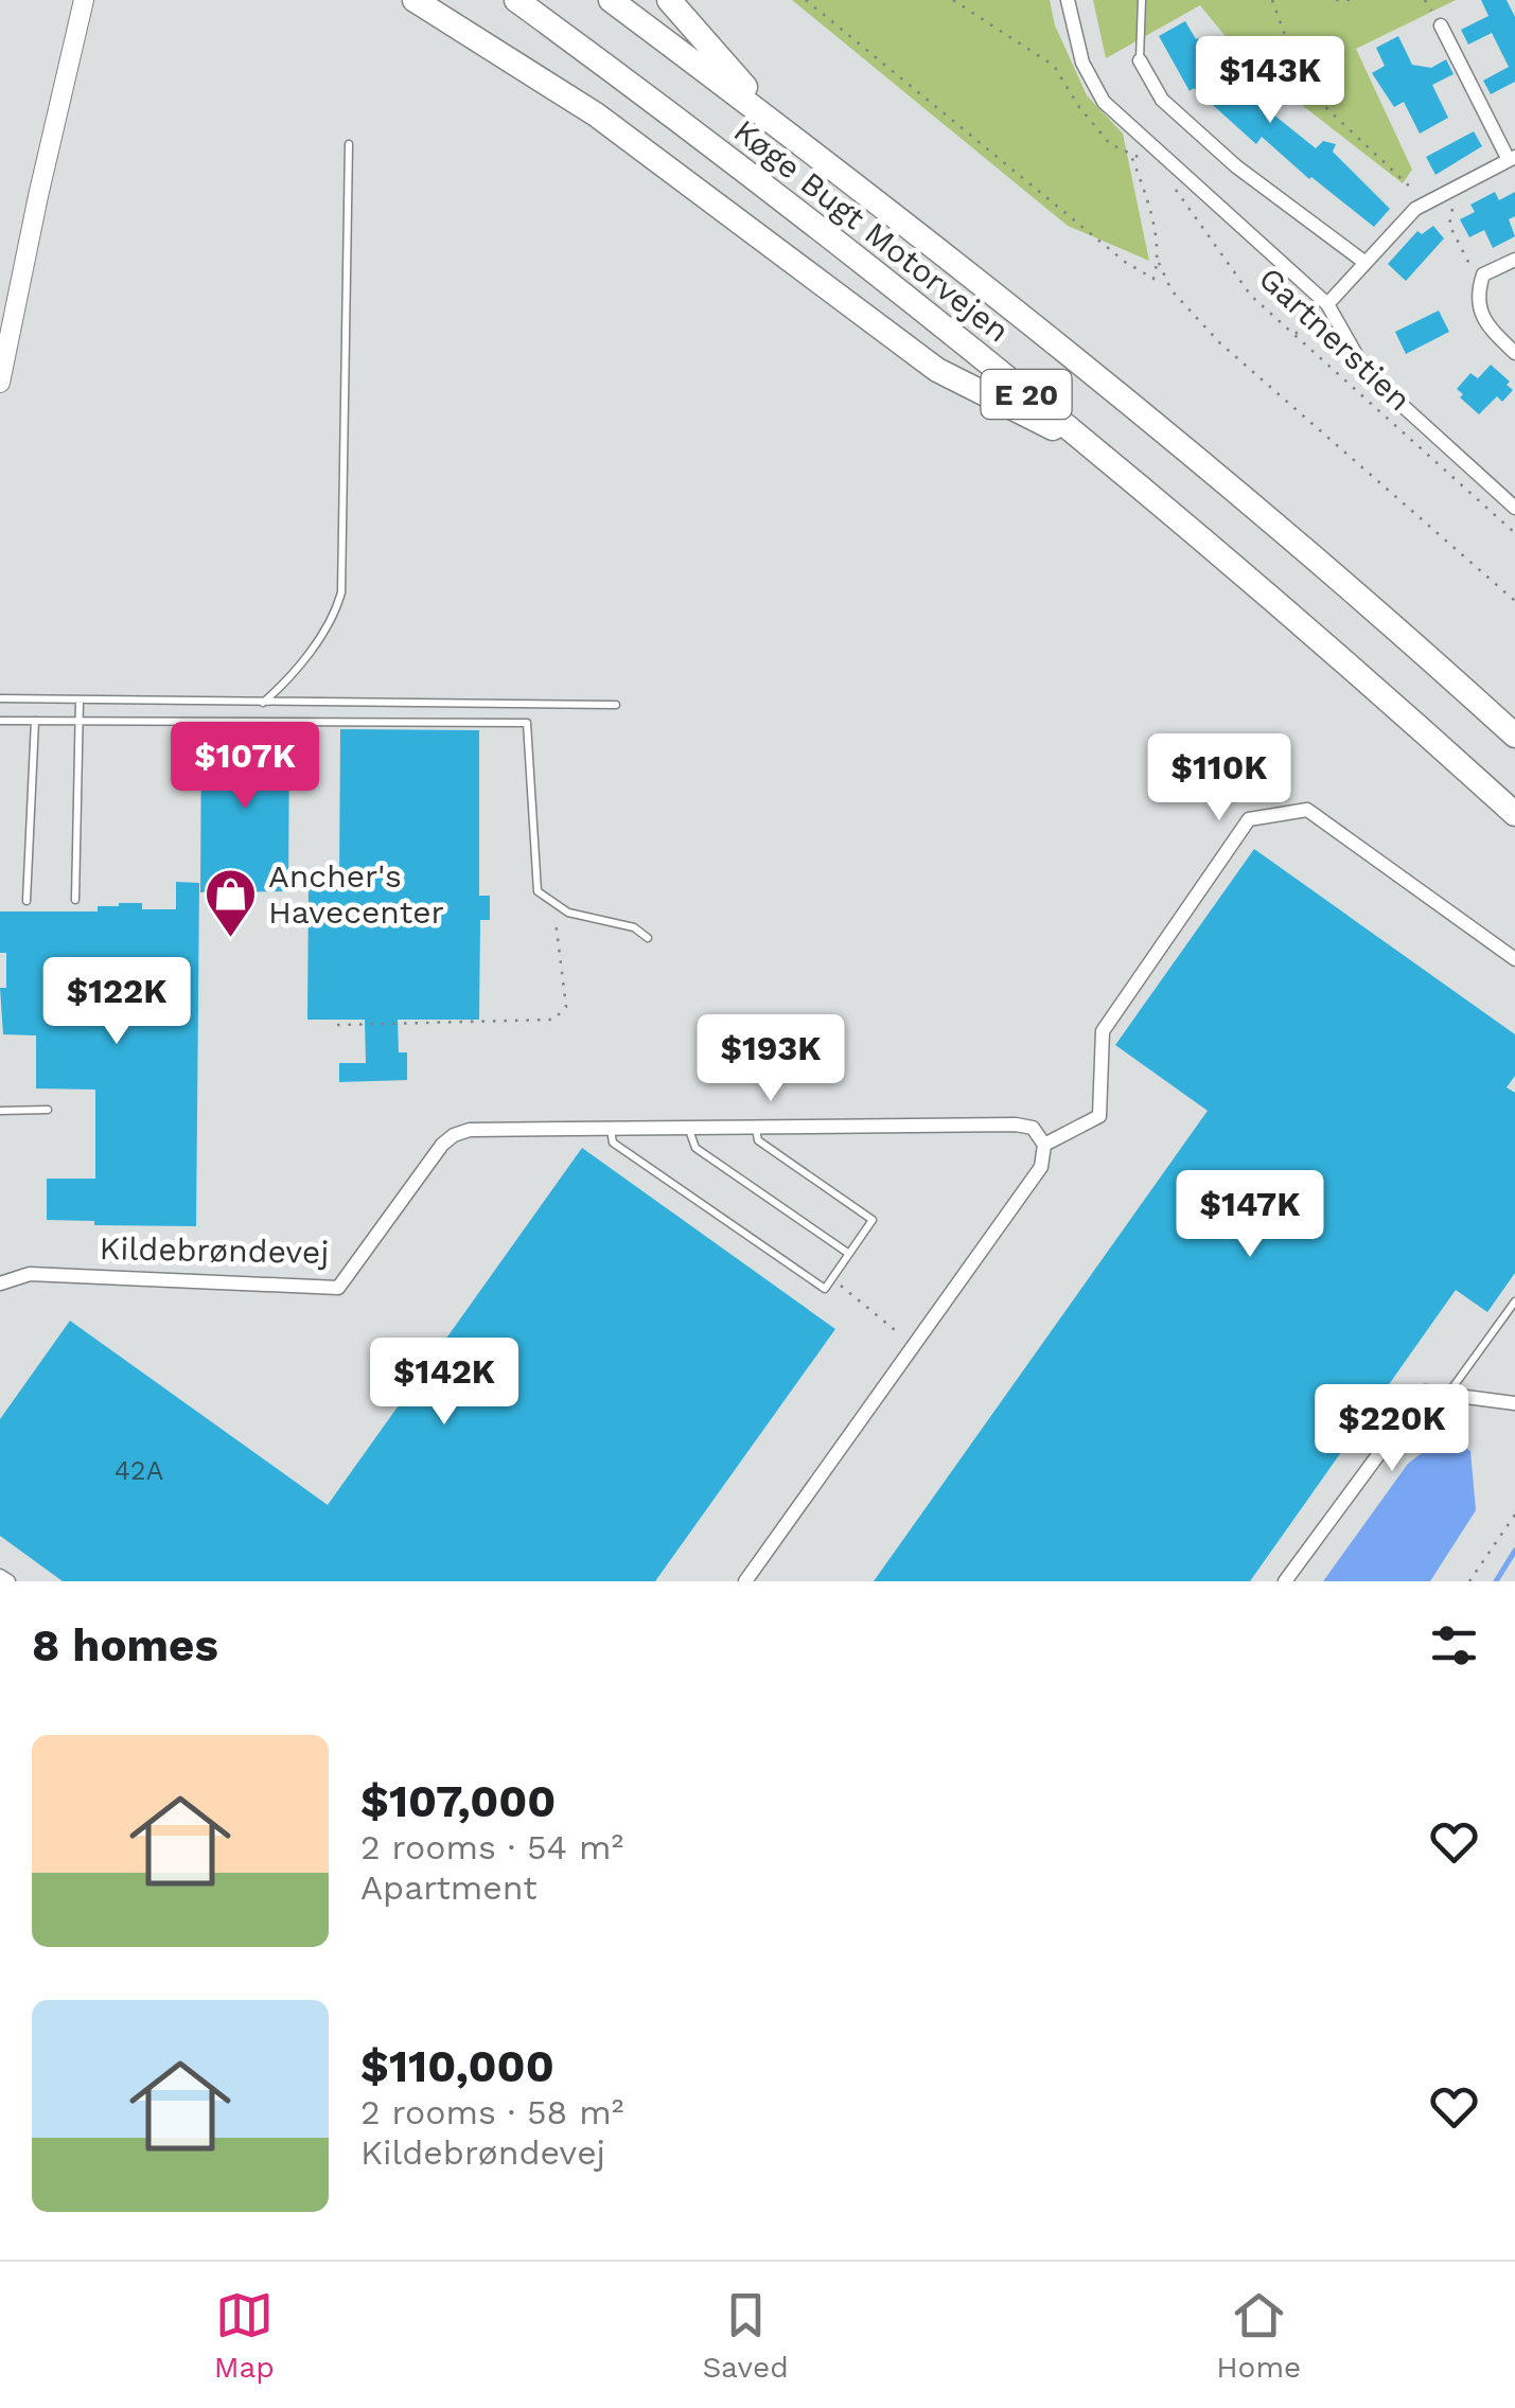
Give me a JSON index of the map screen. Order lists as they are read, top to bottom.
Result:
{
  "streets": {
    "highway": ["Køge Bugt Motorvejen", "E 20"],
    "street": ["Kildebrøndevej"],
    "path": ["Gartnerstien"]
  },
  "places": {
    "shop": ["Ancher's Havecenter"]
  },
  "house_numbers": ["42A"],
  "page": {
    "price": [
      "$143K",
      "$107K",
      "$110K",
      "$122K",
      "$193K",
      "$147K",
      "$142K",
      "$220K"
    ],
    "heading": "8 homes",
    "list": [
      {
        "name": "$107,000",
        "note": "2 rooms · 54 m² · Apartment"
      },
      {
        "name": "$110,000",
        "note": "2 rooms · 58 m² · Kildebrøndevej"
      }
    ],
    "tabs": ["Map", "Saved", "Home"]
  }
}
